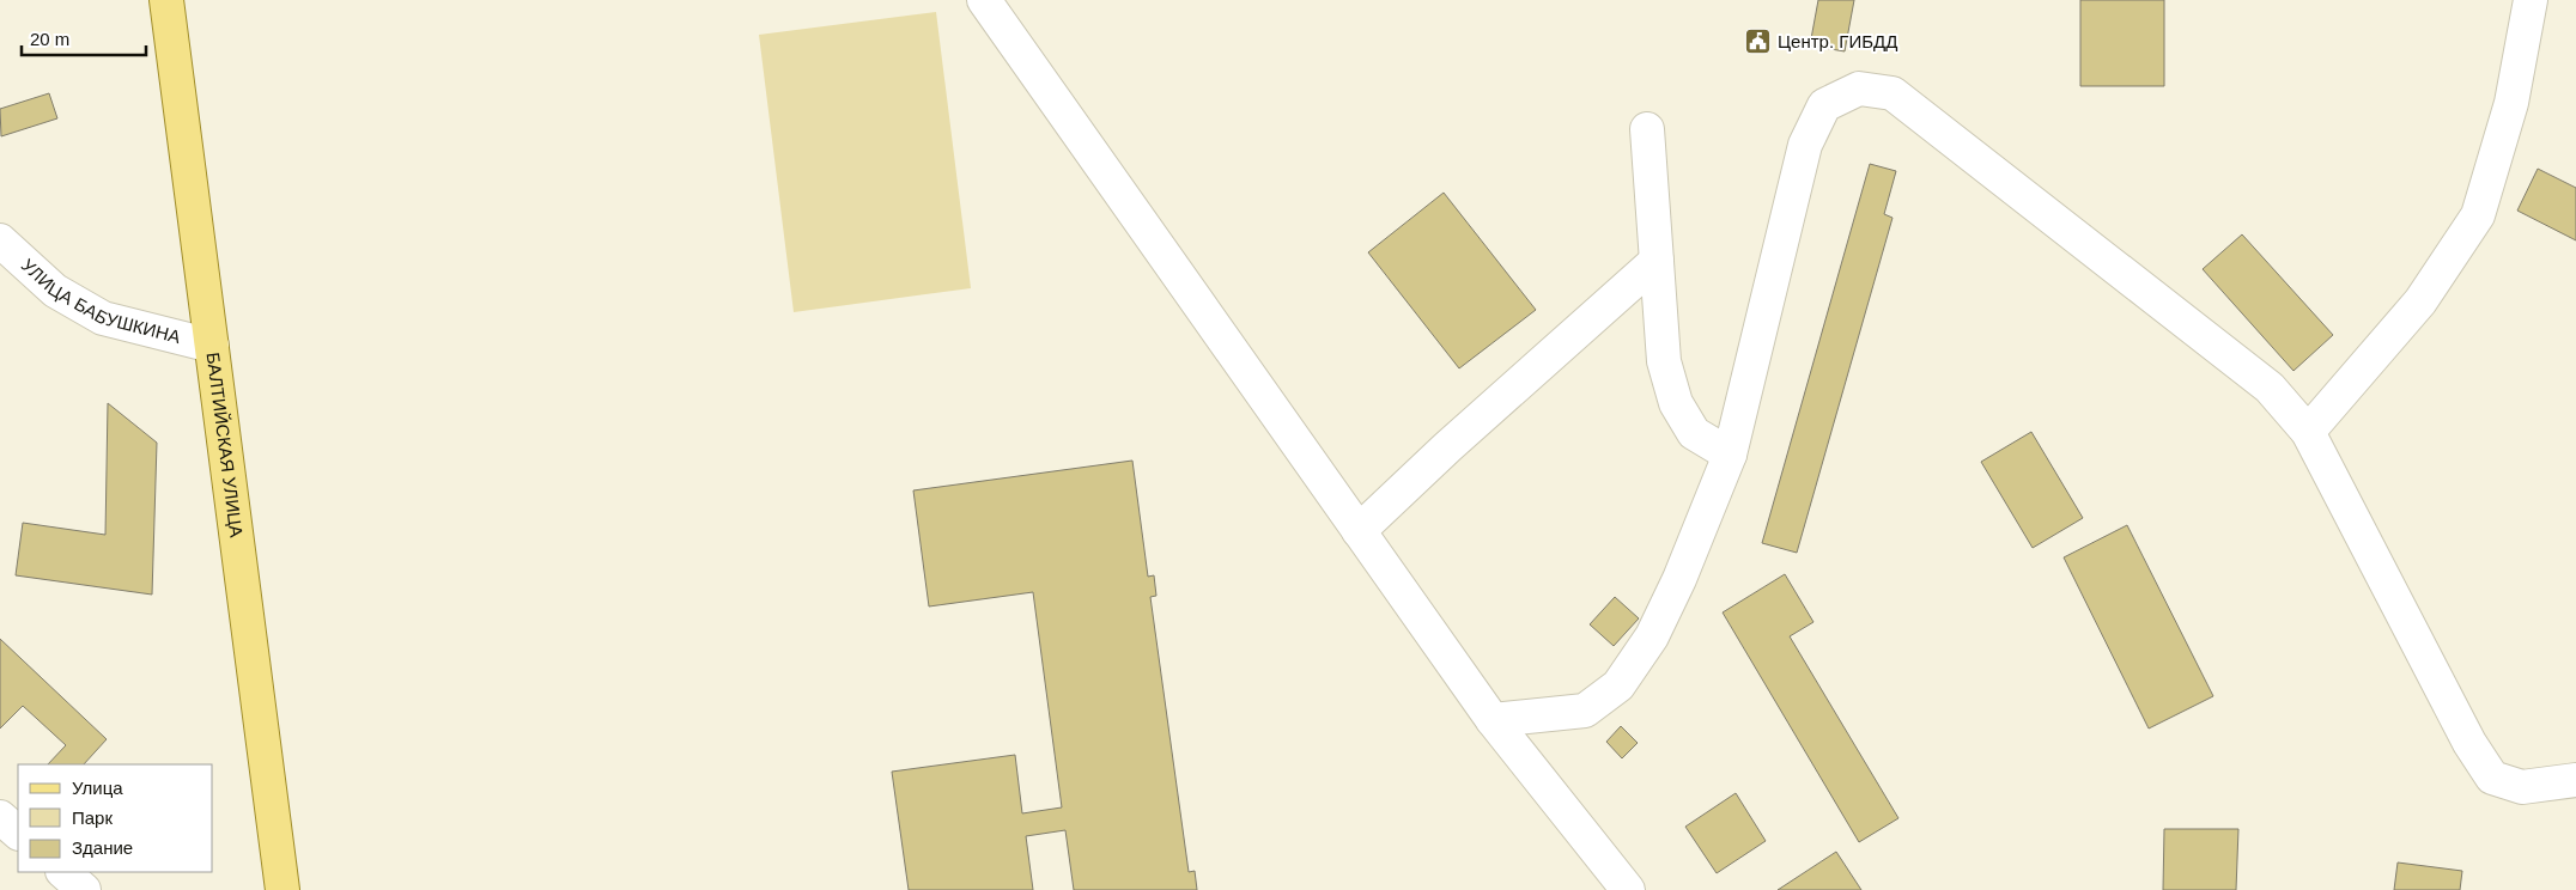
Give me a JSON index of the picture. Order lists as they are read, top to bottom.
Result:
{
  "streets": {
    "main road": ["БАЛТИЙСКАЯ УЛИЦА"],
    "street": ["УЛИЦА БАБУШКИНА"]
  },
  "crossings": [
    ["УЛИЦА БАБУШКИНА", "БАЛТИЙСКАЯ УЛИЦА"]
  ],
  "places": {
    "public building": ["Центр. ГИБДД"]
  },
  "legend": ["Улица", "Парк", "Здание"],
  "scale_bar": "20 m"
}
